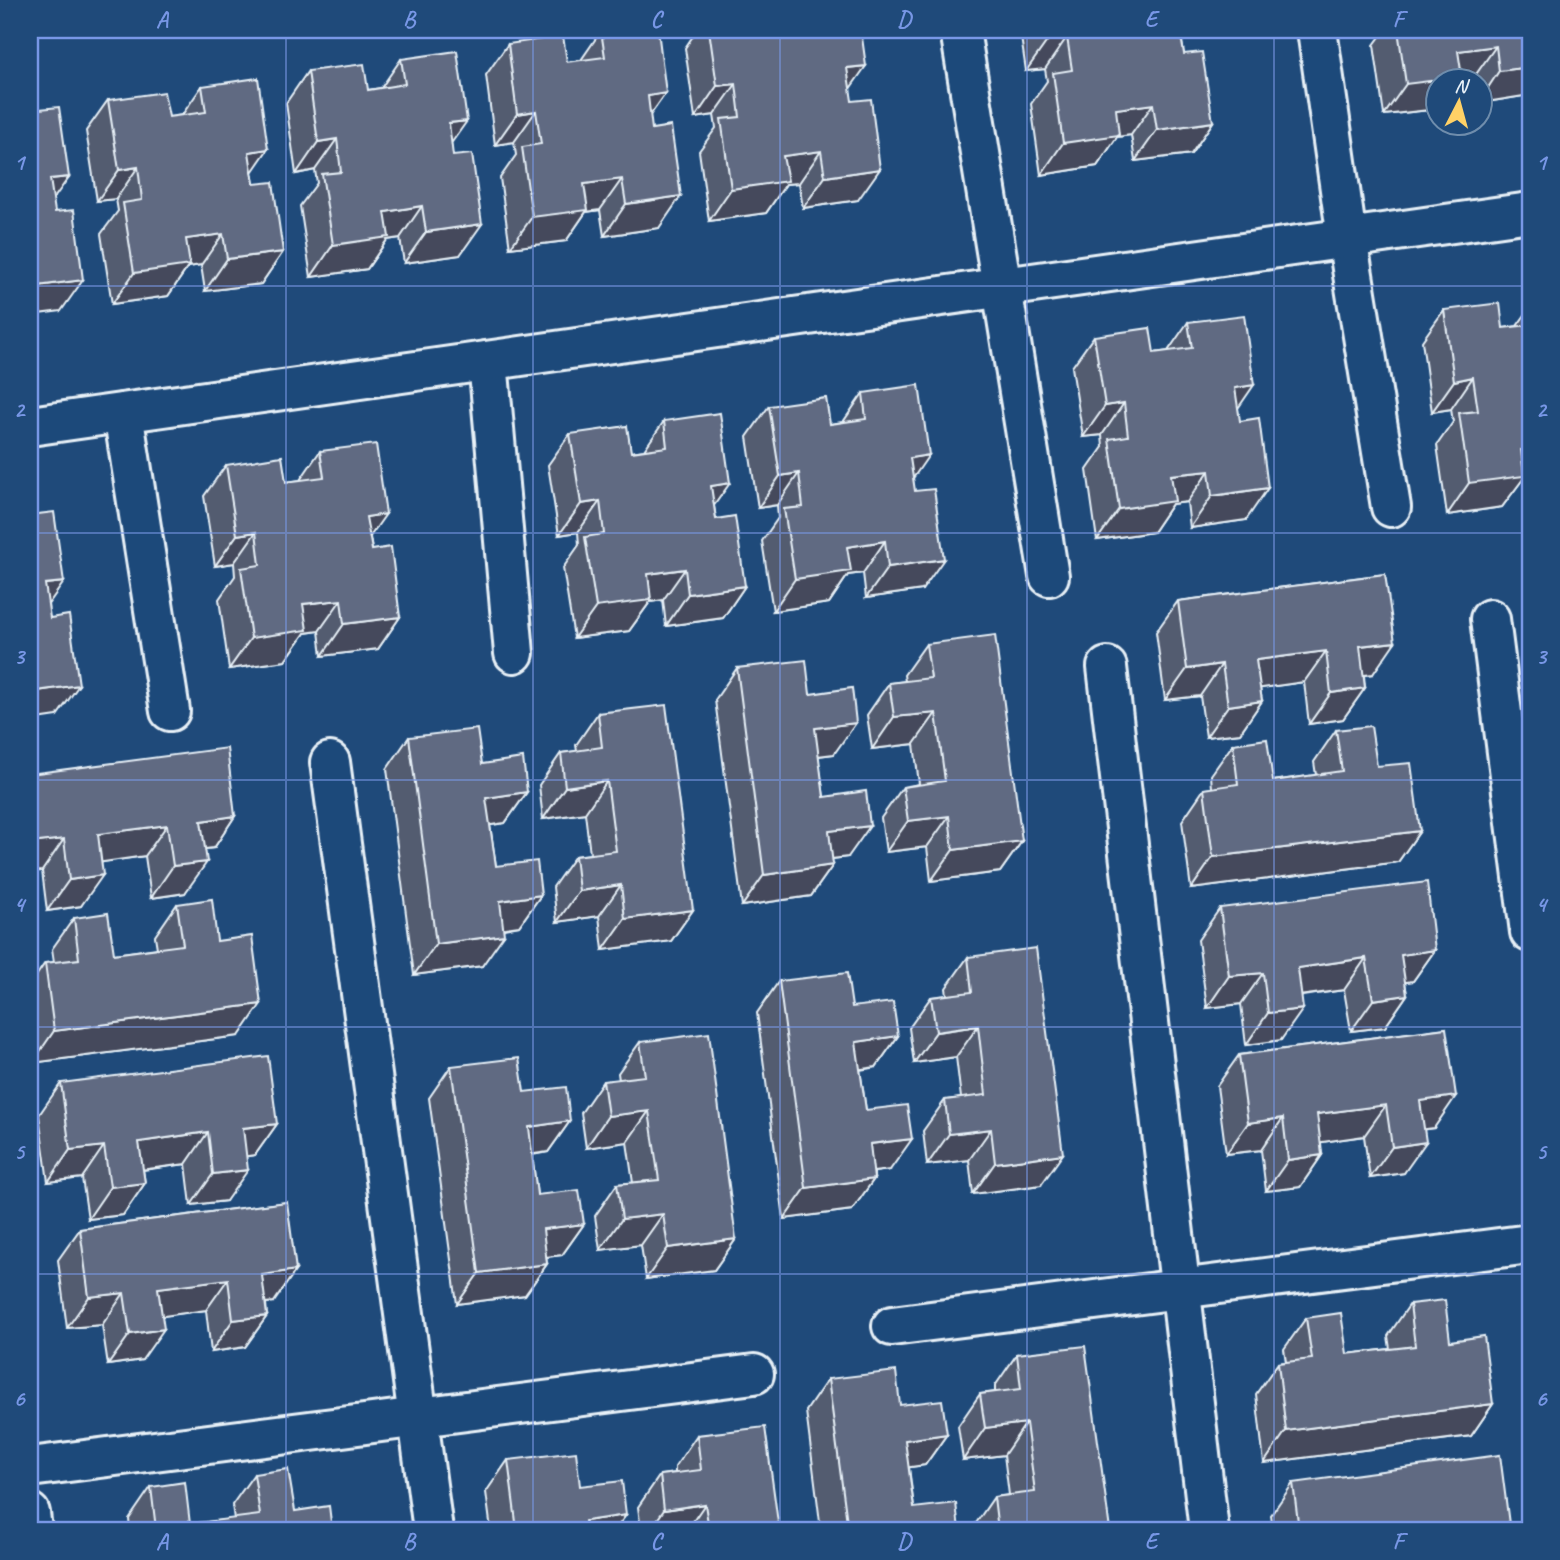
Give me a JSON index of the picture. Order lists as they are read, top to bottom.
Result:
{
  "north": "top",
  "grid": {
    "columns": [
      "A",
      "B",
      "C",
      "D",
      "E",
      "F"
    ],
    "rows": [
      "1",
      "2",
      "3",
      "4",
      "5",
      "6"
    ]
  }
}
